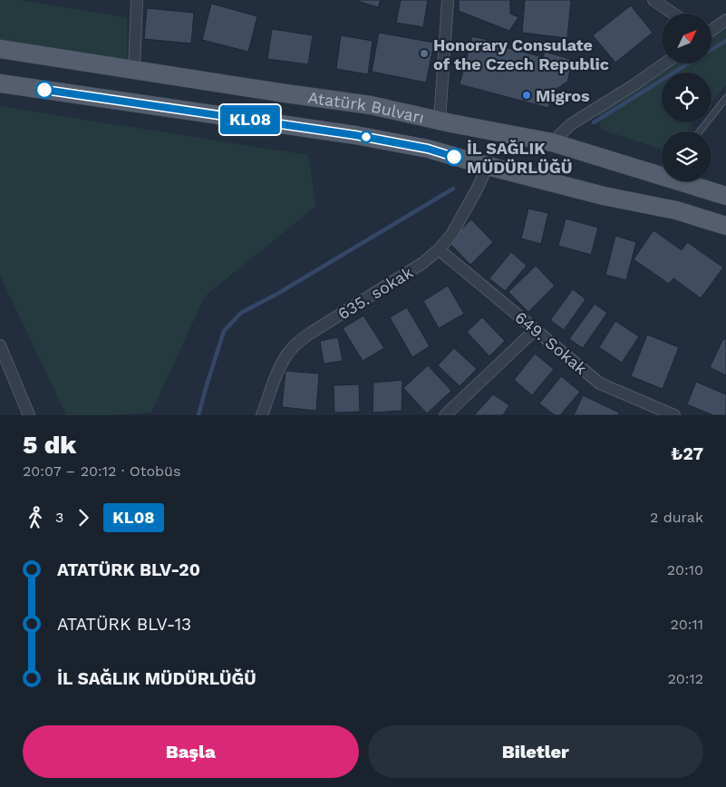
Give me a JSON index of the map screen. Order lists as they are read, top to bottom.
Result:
{
  "streets": {
    "main road": ["Atatürk Bulvarı"],
    "street": ["635. sokak", "649. Sokak"]
  },
  "crossings": [
    ["Atatürk Bulvarı", "635. sokak"],
    ["635. sokak", "649. Sokak"]
  ],
  "places": ["Honorary Consulate of the Czech Republic", "Migros", "İL SAĞLIK MÜDÜRLÜĞÜ"],
  "lines": ["bus line KL08"],
  "north": "top right",
  "page": {
    "on_map": "KL08",
    "heading": ["5 dk", "20:07 – 20:12 · Otobüs", "₺27"],
    "legs": ["3", "KL08", "2 durak"],
    "list": [
      {
        "name": "ATATÜRK BLV-20",
        "value": "20:10"
      },
      {
        "name": "ATATÜRK BLV-13",
        "value": "20:11"
      },
      {
        "name": "İL SAĞLIK MÜDÜRLÜĞÜ",
        "value": "20:12"
      }
    ],
    "buttons": ["Başla", "Biletler"]
  }
}
